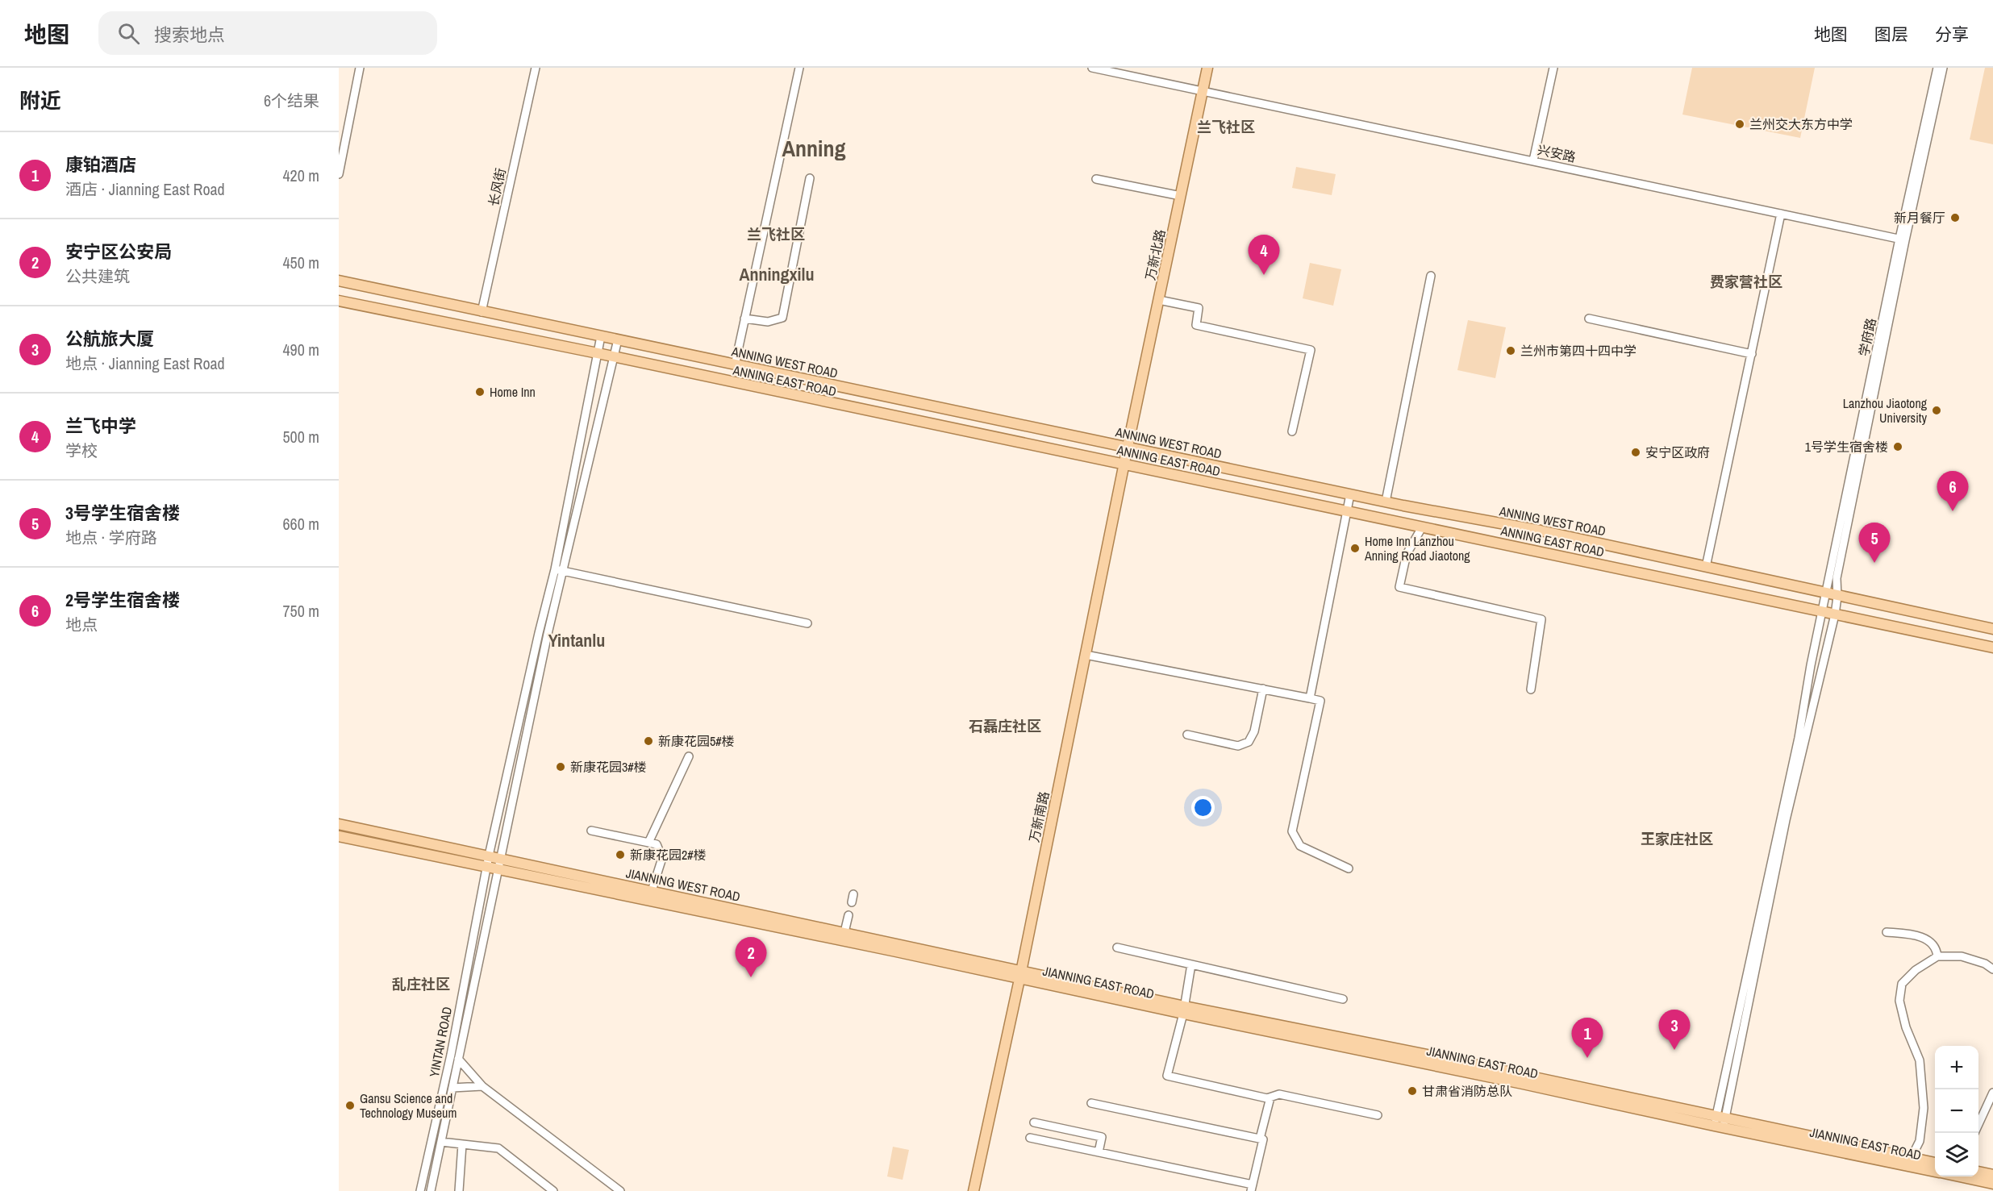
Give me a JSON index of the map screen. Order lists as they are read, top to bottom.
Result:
{
  "streets": {
    "main road": [
      "万新北路",
      "ANNING WEST ROAD",
      "ANNING EAST ROAD",
      "万新南路",
      "JIANNING WEST ROAD",
      "JIANNING EAST ROAD"
    ],
    "street": [
      "兴安路",
      "长风街",
      "学府路",
      "YINTAN ROAD"
    ]
  },
  "crossings": [
    ["兴安路", "万新北路"],
    ["兴安路", "学府路"],
    ["长风街", "ANNING WEST ROAD"],
    ["万新北路", "ANNING WEST ROAD"],
    ["万新北路", "万新南路"],
    ["学府路", "ANNING WEST ROAD"],
    ["学府路", "ANNING EAST ROAD"],
    ["学府路", "JIANNING EAST ROAD"],
    ["ANNING WEST ROAD", "万新南路"],
    ["ANNING EAST ROAD", "万新南路"],
    ["万新南路", "JIANNING WEST ROAD"],
    ["万新南路", "JIANNING EAST ROAD"],
    ["JIANNING WEST ROAD", "JIANNING EAST ROAD"],
    ["JIANNING WEST ROAD", "YINTAN ROAD"]
  ],
  "districts": [
    "兰飞社区",
    "Anning",
    "兰飞社区",
    "Anningxilu",
    "费家营社区",
    "Yintanlu",
    "石磊庄社区",
    "王家庄社区",
    "乱庄社区"
  ],
  "places": [
    "兰州交大东方中学",
    "新月餐厅",
    "兰州市第四十四中学",
    "Home Inn",
    "Lanzhou Jiaotong University",
    "1号学生宿舍楼",
    "安宁区政府",
    "Home Inn Lanzhou Anning Road Jiaotong",
    "新康花园5#楼",
    "新康花园3#楼",
    "新康花园2#楼",
    "甘肃省消防总队",
    "Gansu Science and Technology Museum"
  ],
  "page": {
    "header": "地图",
    "search": "搜索地点",
    "nav": ["地图", "图层", "分享"],
    "heading": ["附近", "6个结果"],
    "list": [
      {
        "mark": "1",
        "name": "康铂酒店",
        "note": "酒店 · Jianning East Road",
        "value": "420 m"
      },
      {
        "mark": "2",
        "name": "安宁区公安局",
        "note": "公共建筑",
        "value": "450 m"
      },
      {
        "mark": "3",
        "name": "公航旅大厦",
        "note": "地点 · Jianning East Road",
        "value": "490 m"
      },
      {
        "mark": "4",
        "name": "兰飞中学",
        "note": "学校",
        "value": "500 m"
      },
      {
        "mark": "5",
        "name": "3号学生宿舍楼",
        "note": "地点 · 学府路",
        "value": "660 m"
      },
      {
        "mark": "6",
        "name": "2号学生宿舍楼",
        "note": "地点",
        "value": "750 m"
      }
    ],
    "pins": [
      "4",
      "6",
      "5",
      "2",
      "3",
      "1"
    ],
    "map_buttons": ["+", "−"]
  }
}
